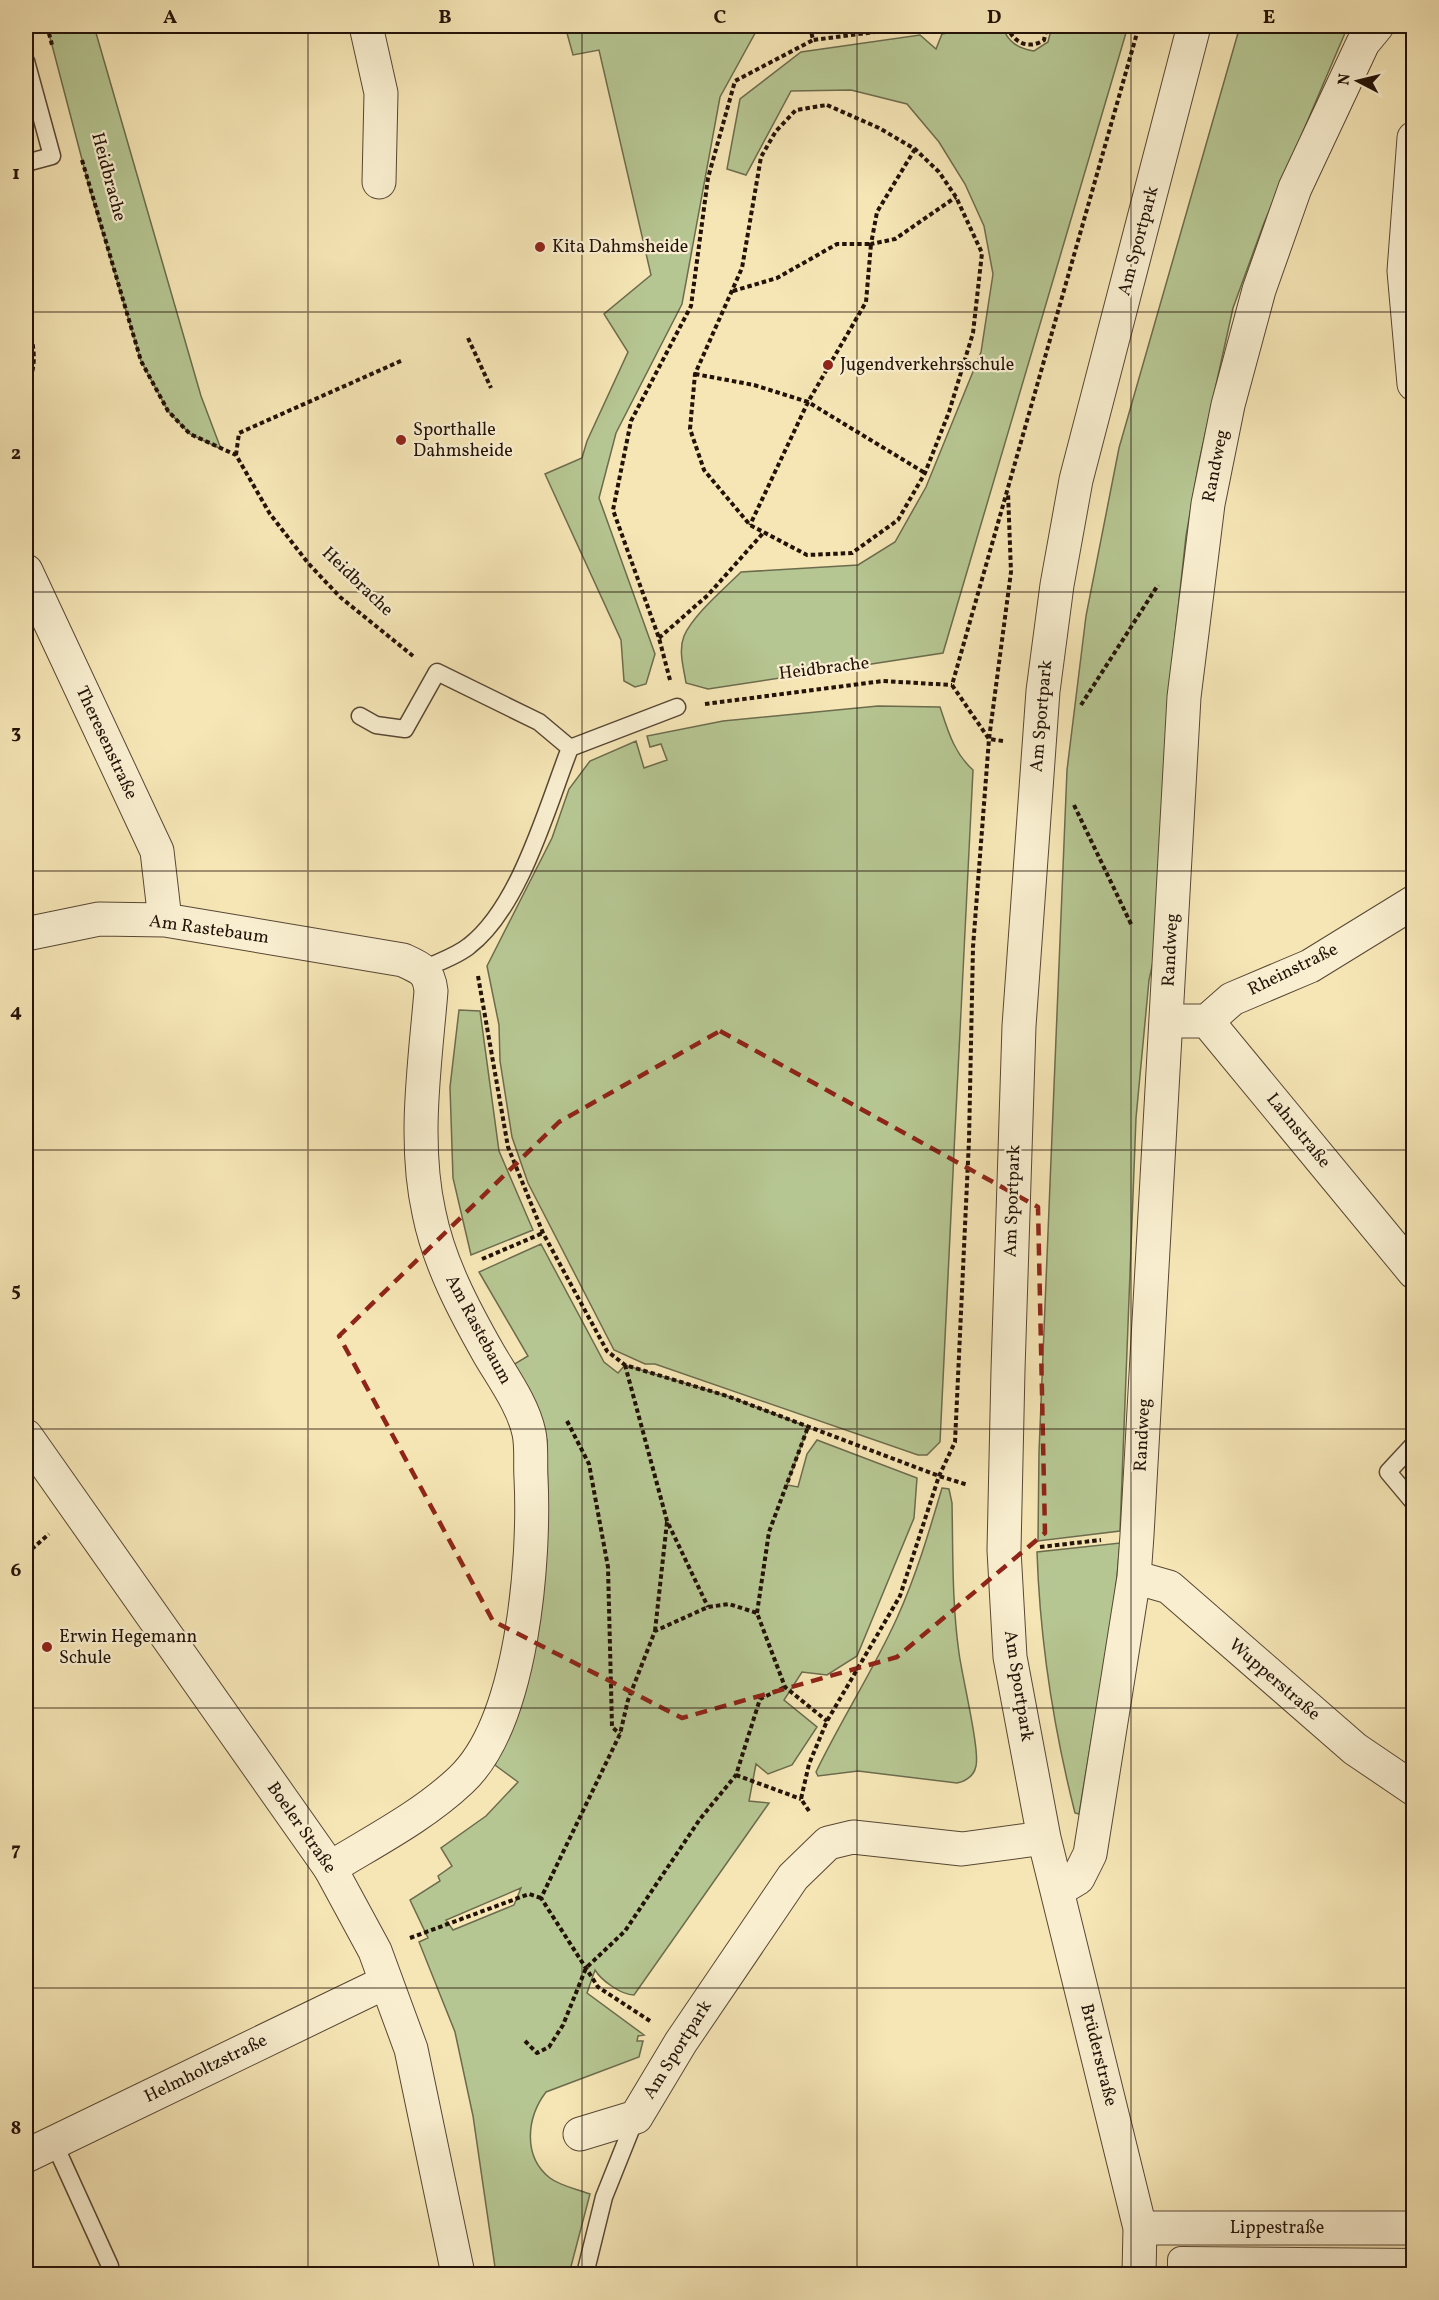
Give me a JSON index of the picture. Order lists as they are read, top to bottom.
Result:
{
  "streets": {
    "street": [
      "Am Sportpark",
      "Randweg",
      "Theresenstraße",
      "Am Rastebaum",
      "Rheinstraße",
      "Lahnstraße",
      "Wupperstraße",
      "Boeler Straße",
      "Brüderstraße",
      "Helmholtzstraße",
      "Lippestraße"
    ],
    "path": ["Heidbrache"]
  },
  "crossings": [
    ["Am Sportpark", "Brüderstraße"],
    ["Randweg", "Wupperstraße"],
    ["Randweg", "Brüderstraße"],
    ["Theresenstraße", "Am Rastebaum"],
    ["Am Rastebaum", "Boeler Straße"],
    ["Rheinstraße", "Lahnstraße"],
    ["Boeler Straße", "Helmholtzstraße"],
    ["Brüderstraße", "Lippestraße"]
  ],
  "places": [
    "Kita Dahmsheide",
    "Jugendverkehrsschule",
    "Sporthalle Dahmsheide",
    "Erwin Hegemann Schule"
  ],
  "north": "left",
  "grid": {
    "columns": [
      "A",
      "B",
      "C",
      "D",
      "E"
    ],
    "rows": [
      "1",
      "2",
      "3",
      "4",
      "5",
      "6",
      "7",
      "8"
    ]
  }
}
